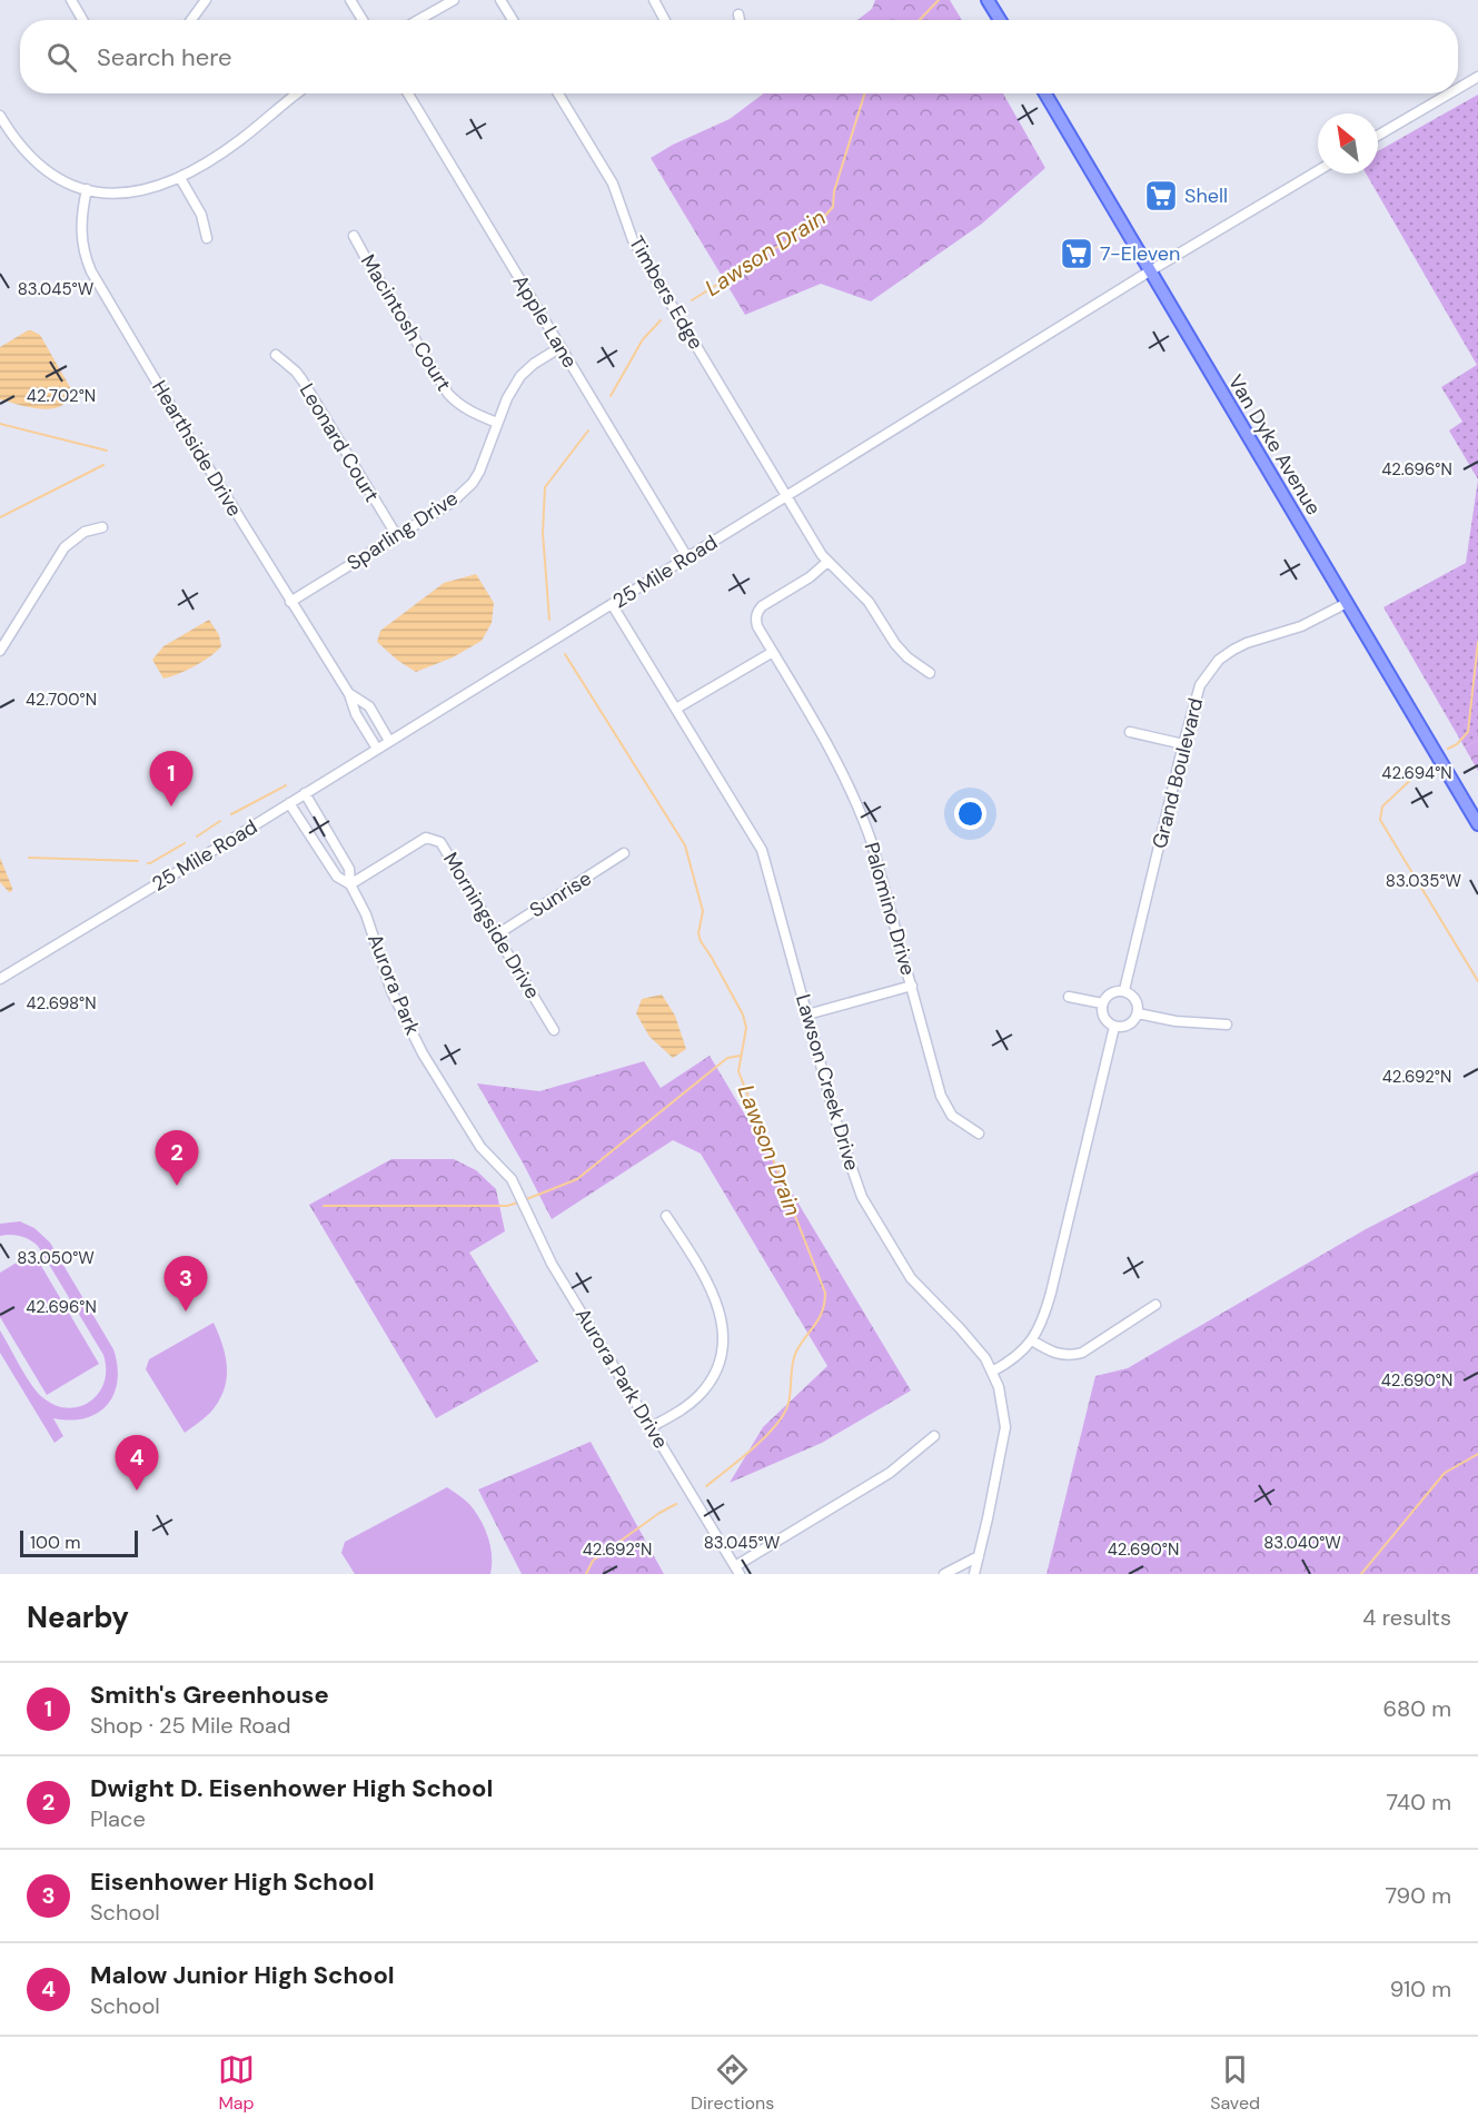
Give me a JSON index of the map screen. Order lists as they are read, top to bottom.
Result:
{
  "streets": {
    "main road": ["Van Dyke Avenue"],
    "street": [
      "Timbers Edge",
      "Apple Lane",
      "Macintosh Court",
      "Leonard Court",
      "Hearthside Drive",
      "Sparling Drive",
      "25 Mile Road",
      "Grand Boulevard",
      "Sunrise",
      "Palomino Drive",
      "Morningside Drive",
      "Aurora Park",
      "Lawson Creek Drive",
      "Aurora Park Drive"
    ]
  },
  "crossings": [
    ["Timbers Edge", "25 Mile Road"],
    ["Timbers Edge", "Palomino Drive"],
    ["Apple Lane", "Sparling Drive"],
    ["Apple Lane", "25 Mile Road"],
    ["Macintosh Court", "Sparling Drive"],
    ["Leonard Court", "Sparling Drive"],
    ["Van Dyke Avenue", "25 Mile Road"],
    ["Van Dyke Avenue", "Grand Boulevard"],
    ["Hearthside Drive", "Sparling Drive"],
    ["Hearthside Drive", "25 Mile Road"],
    ["25 Mile Road", "Aurora Park"],
    ["25 Mile Road", "Lawson Creek Drive"],
    ["Sunrise", "Morningside Drive"],
    ["Morningside Drive", "Aurora Park"],
    ["Aurora Park", "Aurora Park Drive"]
  ],
  "water": ["Lawson Drain"],
  "places": {
    "supermarket": ["Shell", "7-Eleven"]
  },
  "scale_bar": "100 m",
  "north": "top left",
  "page": {
    "search": "Search here",
    "pins": [
      "1",
      "2",
      "3",
      "4"
    ],
    "scale": "100 m",
    "heading": ["Nearby", "4 results"],
    "list": [
      {
        "mark": "1",
        "name": "Smith's Greenhouse",
        "note": "Shop · 25 Mile Road",
        "value": "680 m"
      },
      {
        "mark": "2",
        "name": "Dwight D. Eisenhower High School",
        "note": "Place",
        "value": "740 m"
      },
      {
        "mark": "3",
        "name": "Eisenhower High School",
        "note": "School",
        "value": "790 m"
      },
      {
        "mark": "4",
        "name": "Malow Junior High School",
        "note": "School",
        "value": "910 m"
      }
    ],
    "nav": ["Map", "Directions", "Saved"]
  },
  "coordinates": [
    "83.045°W",
    "42.702°N",
    "42.696°N",
    "42.700°N",
    "42.694°N",
    "83.035°W",
    "42.698°N",
    "42.692°N",
    "83.050°W",
    "42.690°N",
    "83.040°W"
  ]
}
